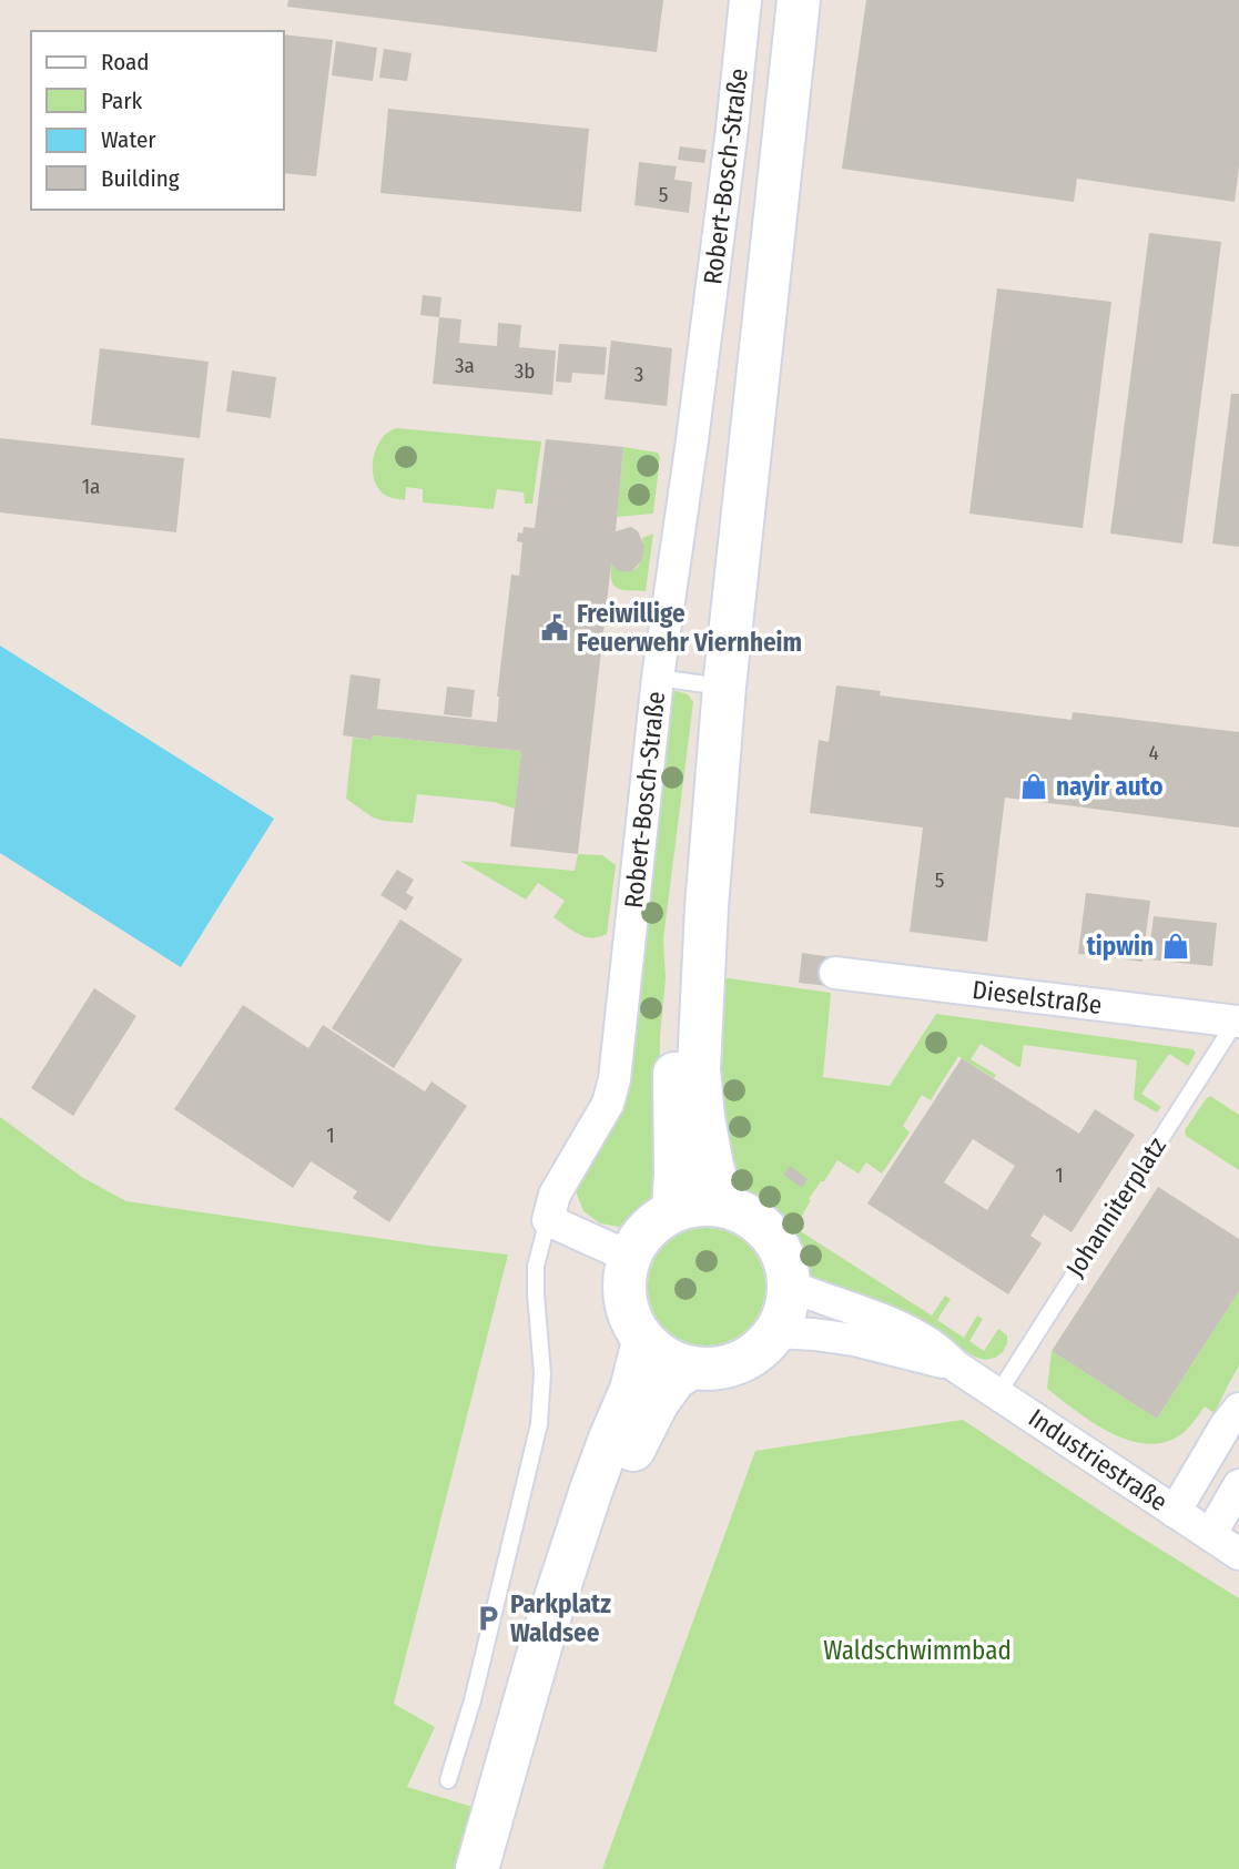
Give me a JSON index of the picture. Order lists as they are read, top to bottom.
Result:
{
  "streets": {
    "street": ["Robert-Bosch-Straße", "Dieselstraße", "Industriestraße"],
    "lane": ["Johanniterplatz"]
  },
  "crossings": [
    ["Dieselstraße", "Johanniterplatz"],
    ["Johanniterplatz", "Industriestraße"]
  ],
  "parks": ["Waldschwimmbad"],
  "places": {
    "public building": ["Freiwillige Feuerwehr Viernheim"],
    "shop": ["nayir auto", "tipwin"],
    "parking": ["Parkplatz Waldsee"]
  },
  "house_numbers": [
    "5",
    "3a",
    "3b",
    "3",
    "1a",
    "4",
    "5",
    "1",
    "1"
  ],
  "legend": [
    "Road",
    "Park",
    "Water",
    "Building"
  ]
}
